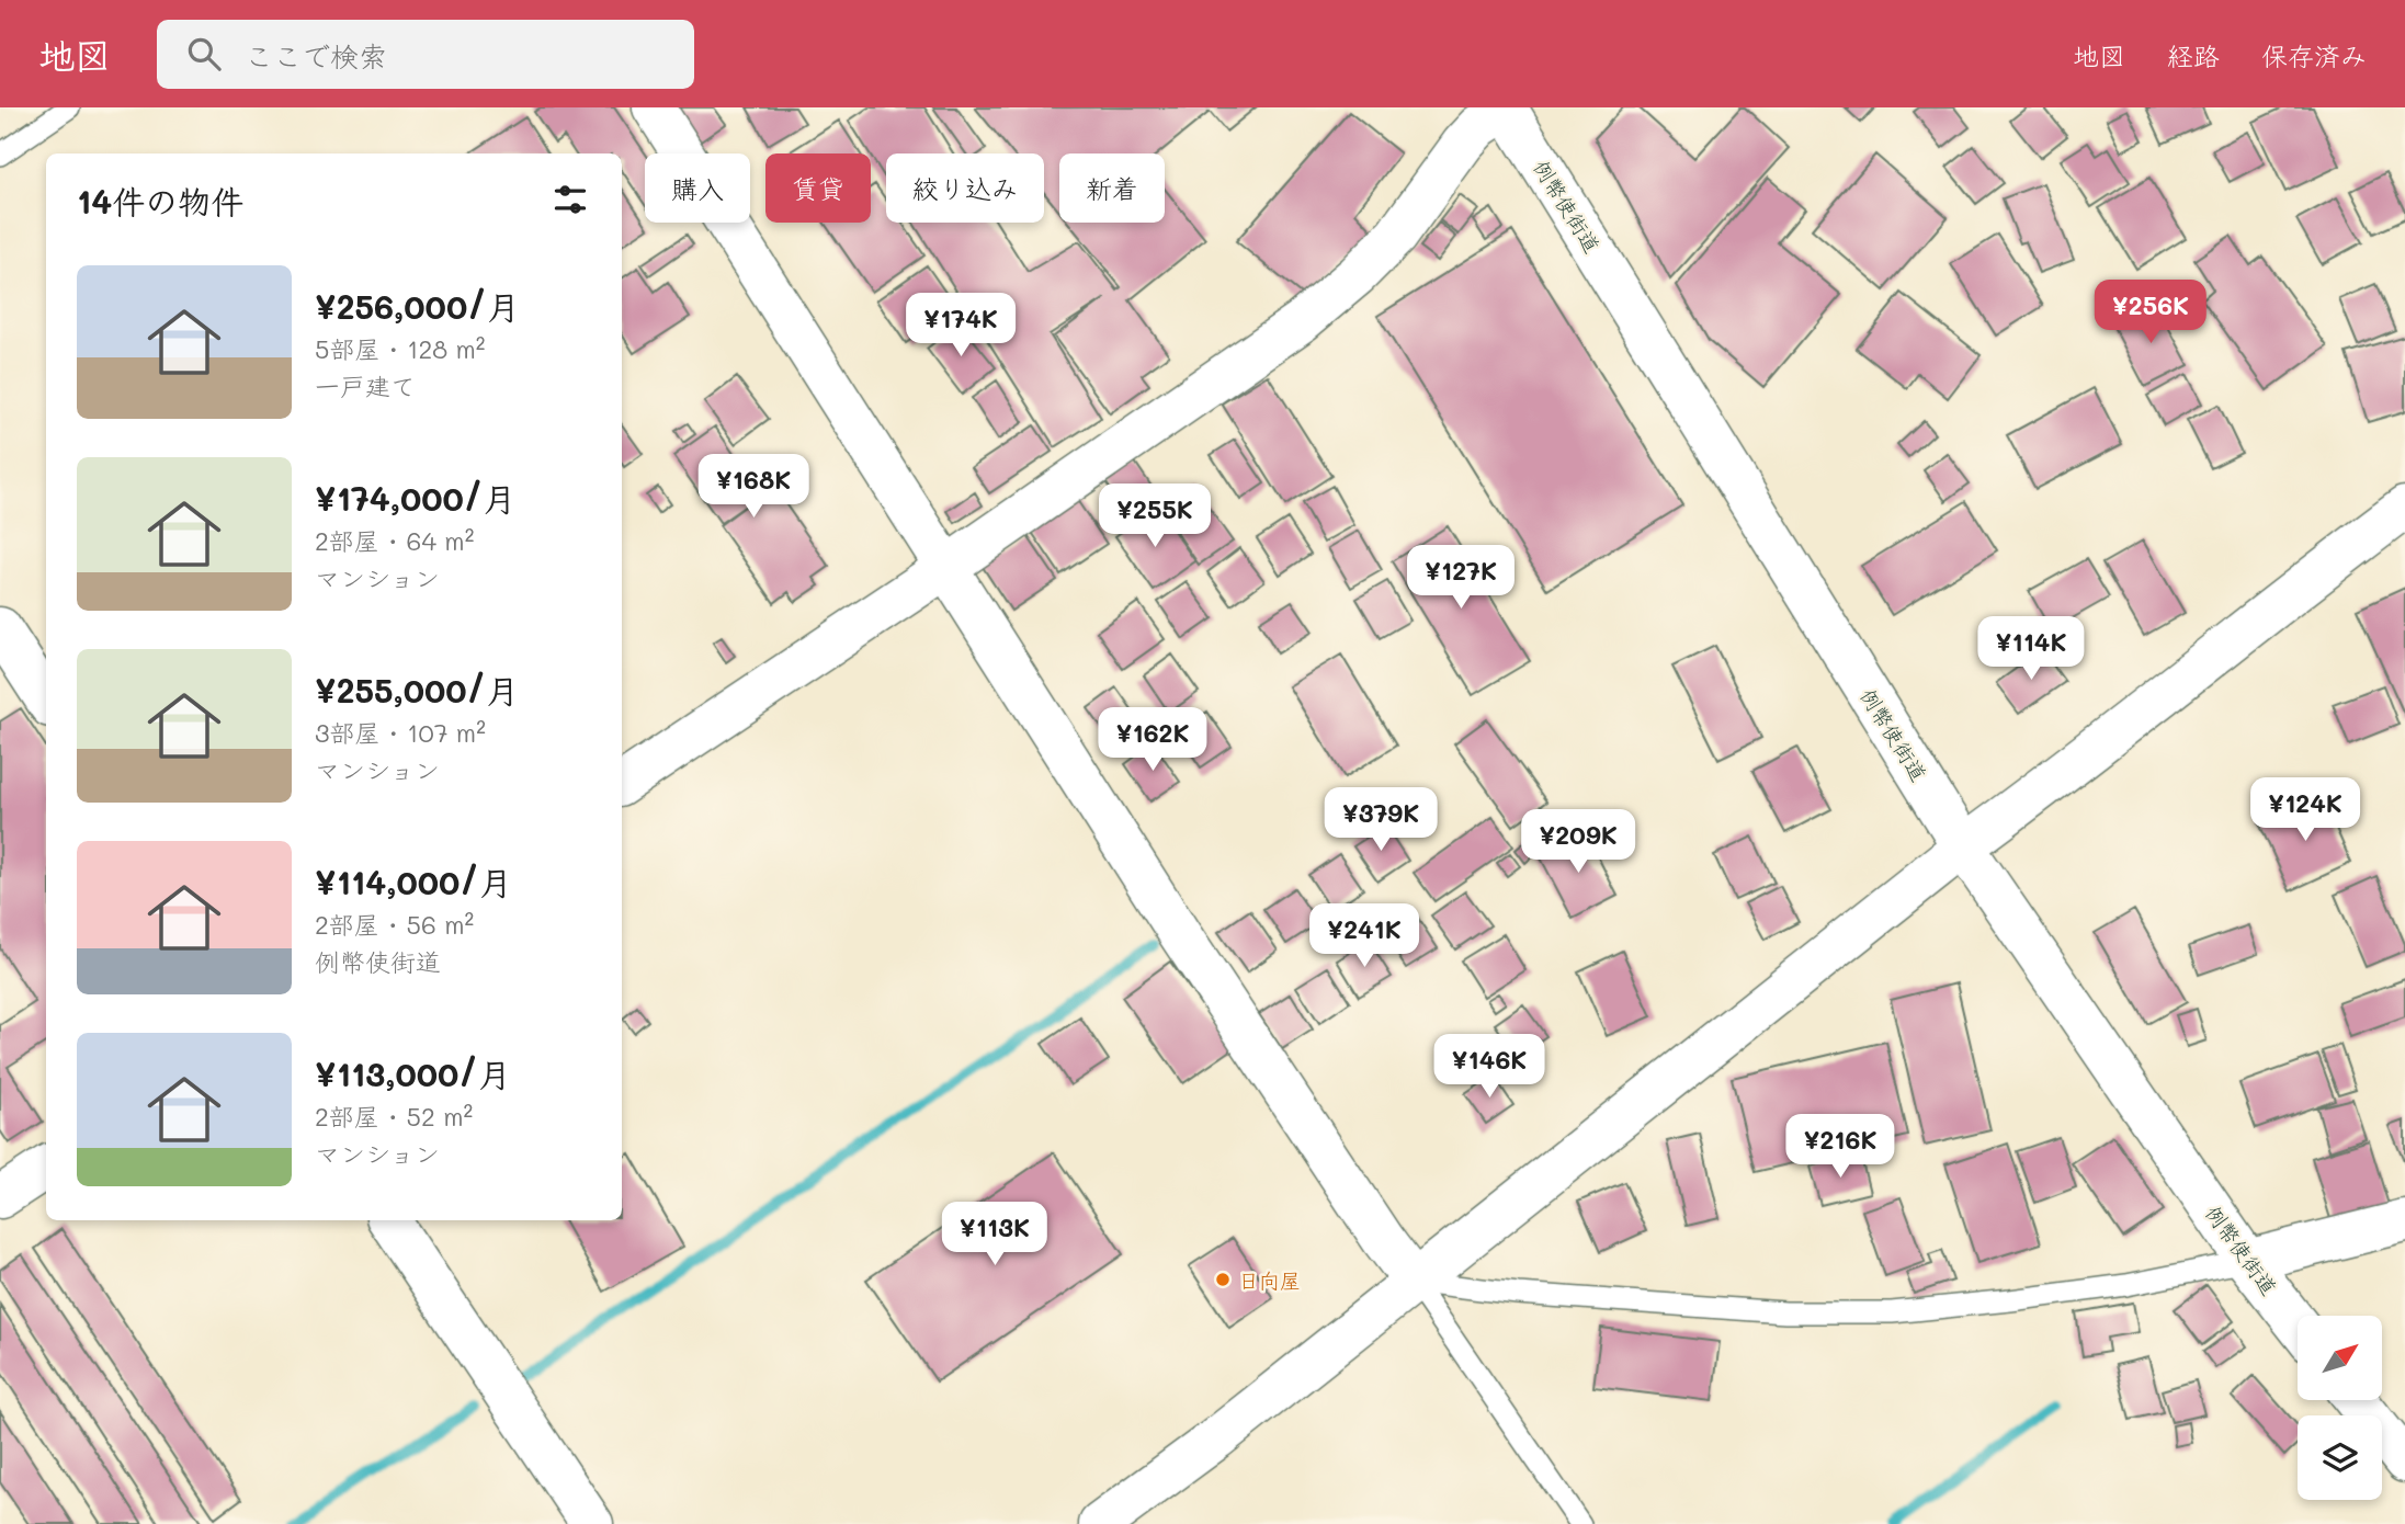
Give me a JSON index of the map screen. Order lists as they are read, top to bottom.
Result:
{
  "streets": {
    "street": ["例幣使街道"]
  },
  "places": ["日向屋"],
  "north": "top right",
  "page": {
    "header": "地図",
    "search": "ここで検索",
    "nav": ["地図", "経路", "保存済み"],
    "chip": [
      "購入",
      "賃貸",
      "絞り込み",
      "新着"
    ],
    "heading": "14件の物件",
    "list": [
      {
        "name": "¥256,000/月",
        "note": "5部屋 · 128 m² · 一戸建て"
      },
      {
        "name": "¥174,000/月",
        "note": "2部屋 · 64 m² · マンション"
      },
      {
        "name": "¥255,000/月",
        "note": "3部屋 · 107 m² · マンション"
      },
      {
        "name": "¥114,000/月",
        "note": "2部屋 · 56 m² · 例幣使街道"
      },
      {
        "name": "¥113,000/月",
        "note": "2部屋 · 52 m² · マンション"
      }
    ],
    "price": [
      "¥256K",
      "¥174K",
      "¥168K",
      "¥255K",
      "¥127K",
      "¥114K",
      "¥162K",
      "¥124K",
      "¥379K",
      "¥209K",
      "¥241K",
      "¥146K",
      "¥216K",
      "¥113K"
    ]
  }
}
